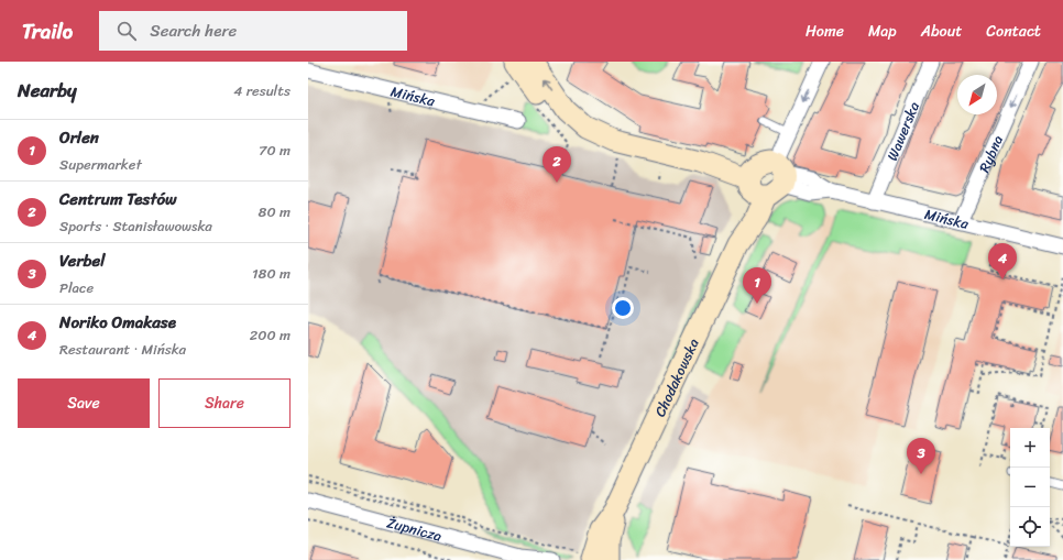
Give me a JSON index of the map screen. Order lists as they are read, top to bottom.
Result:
{
  "streets": {
    "street": [
      "Mińska",
      "Wawerska",
      "Rybna",
      "Chodakowska",
      "Żupnicza"
    ]
  },
  "crossings": [
    ["Mińska", "Wawerska"],
    ["Mińska", "Rybna"],
    ["Mińska", "Chodakowska"]
  ],
  "one_way": ["Rybna"],
  "north": "bottom left",
  "page": {
    "header": "Trailo",
    "search": "Search here",
    "nav": [
      "Home",
      "Map",
      "About",
      "Contact"
    ],
    "heading": ["Nearby", "4 results"],
    "list": [
      {
        "mark": "1",
        "name": "Orlen",
        "note": "Supermarket",
        "value": "70 m"
      },
      {
        "mark": "2",
        "name": "Centrum Testów",
        "note": "Sports · Stanisławowska",
        "value": "80 m"
      },
      {
        "mark": "3",
        "name": "Verbel",
        "note": "Place",
        "value": "180 m"
      },
      {
        "mark": "4",
        "name": "Noriko Omakase",
        "note": "Restaurant · Mińska",
        "value": "200 m"
      }
    ],
    "pins": [
      "2",
      "4",
      "1",
      "3"
    ],
    "buttons": ["Save", "Share"],
    "map_buttons": ["+", "−"]
  }
}
